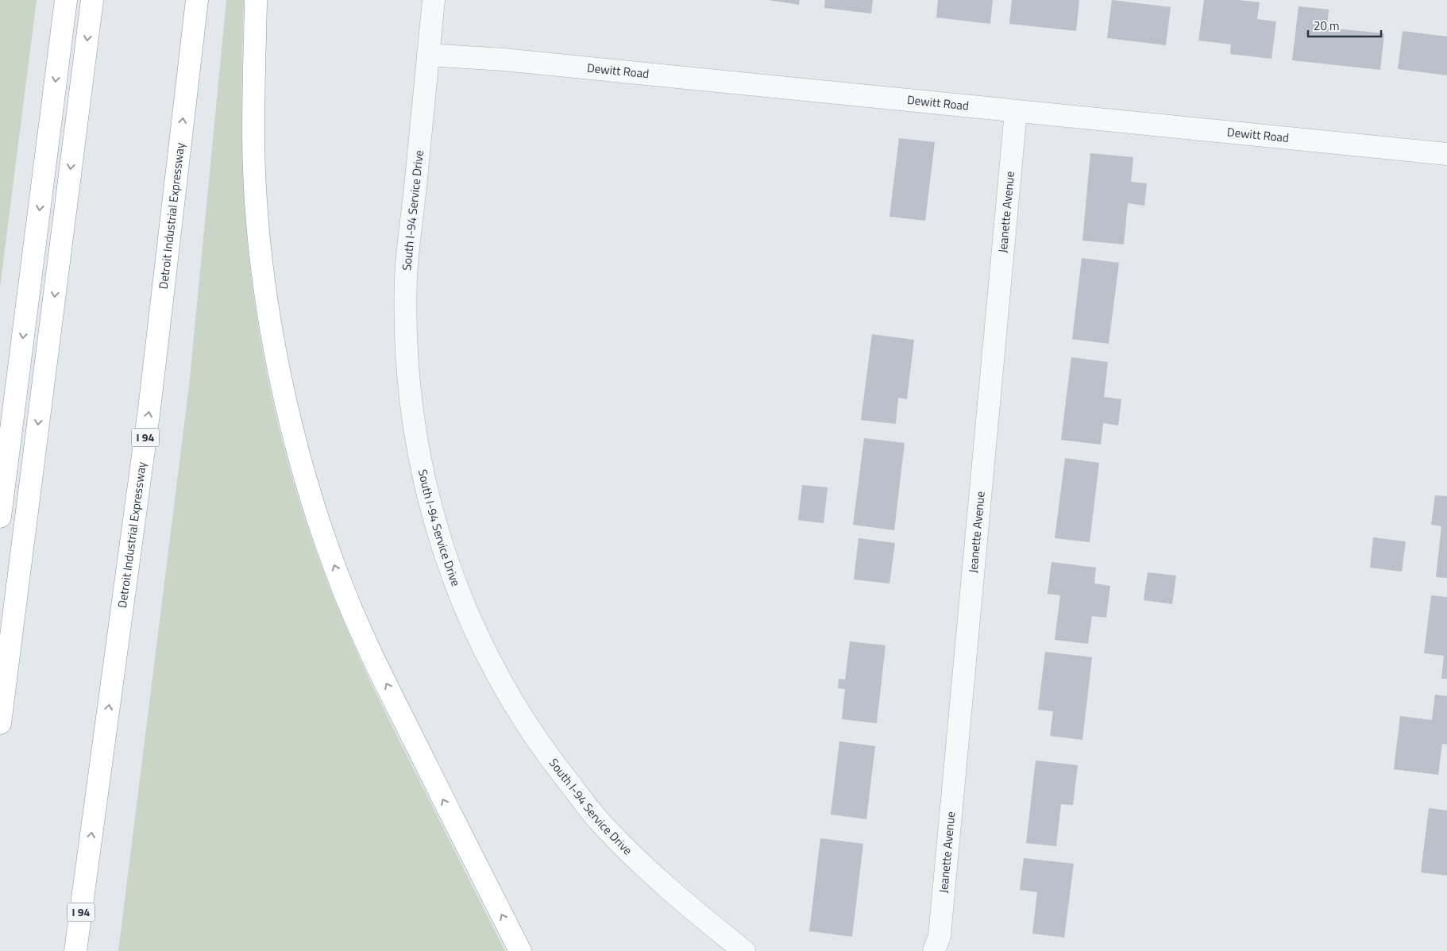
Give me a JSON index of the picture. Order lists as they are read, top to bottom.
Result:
{
  "streets": {
    "highway": ["Detroit Industrial Expressway", "I 94"],
    "street": ["Dewitt Road", "South I-94 Service Drive", "Jeanette Avenue"]
  },
  "crossings": [
    ["Dewitt Road", "South I-94 Service Drive"],
    ["Dewitt Road", "Jeanette Avenue"]
  ],
  "scale_bar": "20 m"
}
